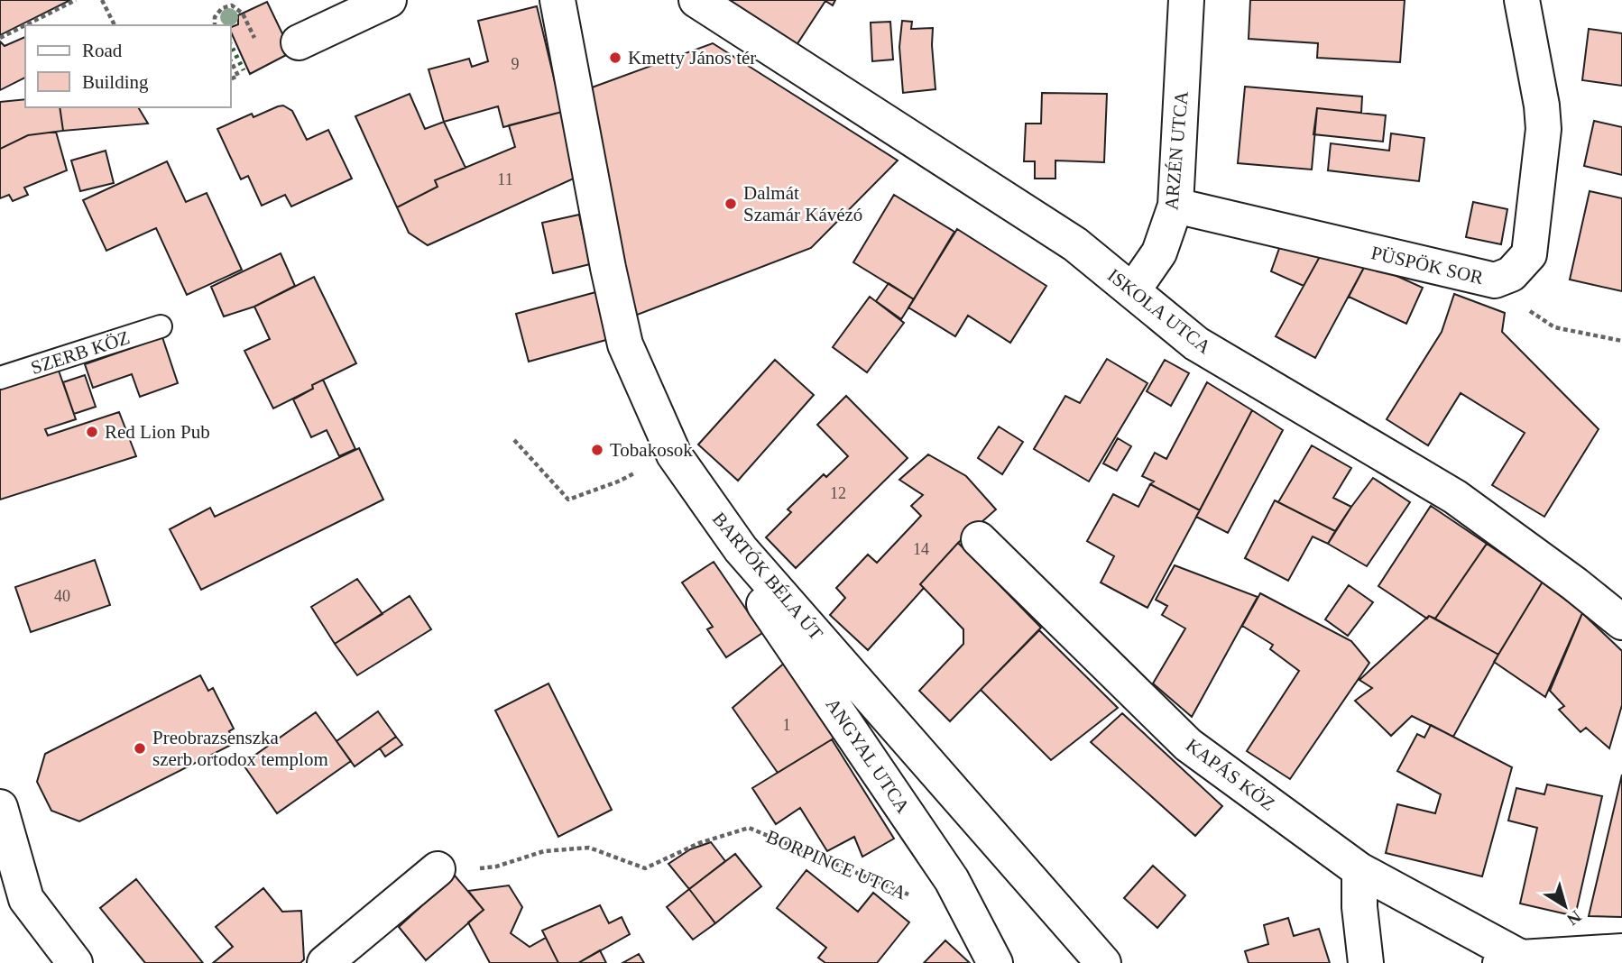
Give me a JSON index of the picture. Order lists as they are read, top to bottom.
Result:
{
  "streets": {
    "street": [
      "ARZÉN UTCA",
      "PÜSPÖK SOR",
      "ISKOLA UTCA",
      "BARTÓK BÉLA ÚT",
      "ANGYAL UTCA",
      "KAPÁS KÖZ"
    ],
    "lane": ["SZERB KÖZ"],
    "path": ["BORPINCE UTCA"]
  },
  "crossings": [
    ["ARZÉN UTCA", "PÜSPÖK SOR"],
    ["ARZÉN UTCA", "ISKOLA UTCA"],
    ["BARTÓK BÉLA ÚT", "ANGYAL UTCA"],
    ["ANGYAL UTCA", "BORPINCE UTCA"]
  ],
  "places": [
    "Kmetty János tér",
    "Dalmát Szamár Kávézó",
    "Red Lion Pub",
    "Tobakosok",
    "Preobrazsenszka szerb ortodox templom"
  ],
  "house_numbers": [
    "9",
    "11",
    "12",
    "14",
    "40",
    "1"
  ],
  "legend": ["Road", "Building"],
  "north": "bottom right"
}
